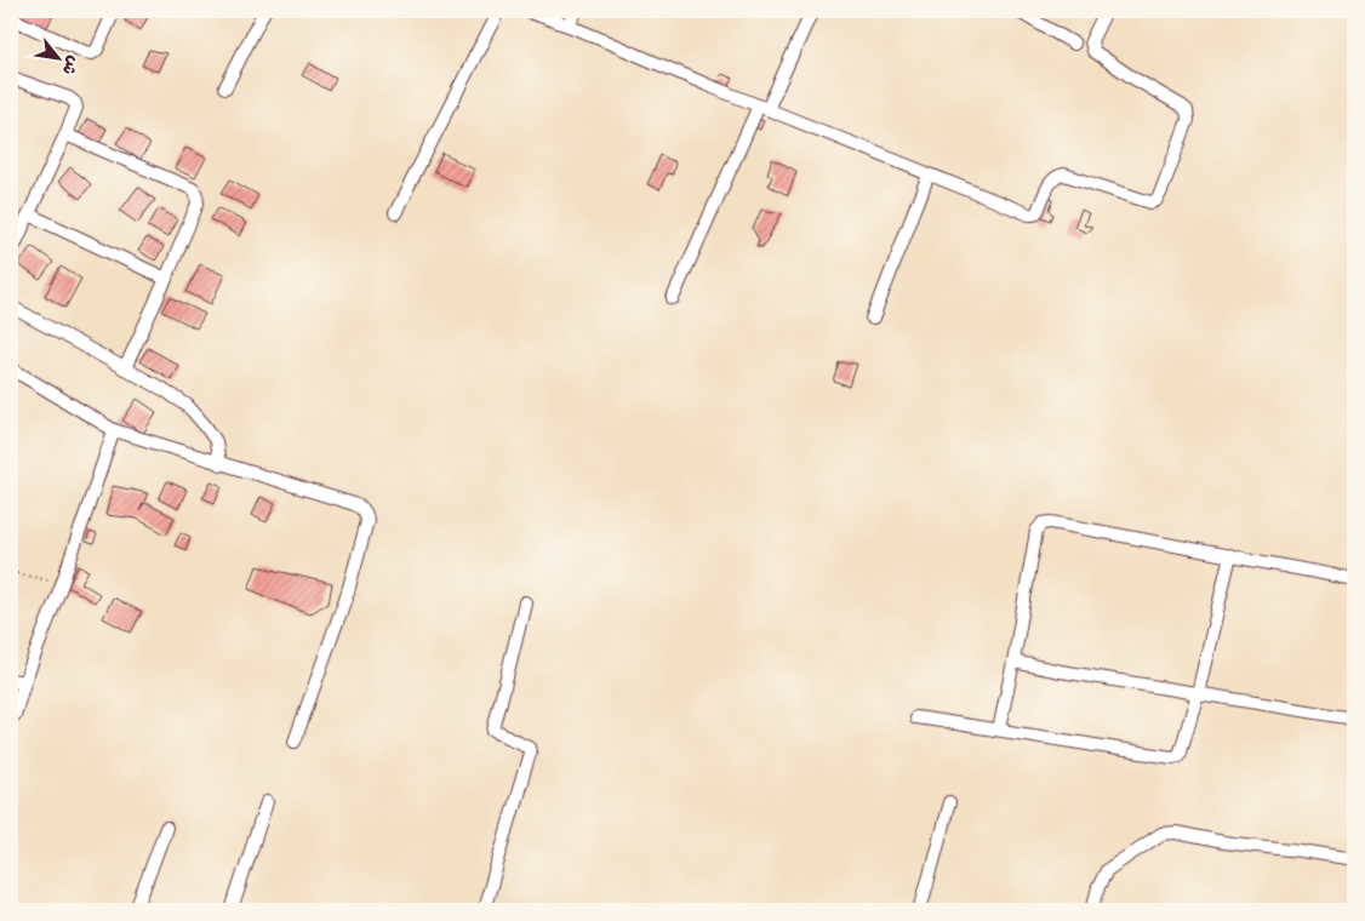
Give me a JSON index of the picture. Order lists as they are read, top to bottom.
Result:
{
  "north": "bottom right"
}
